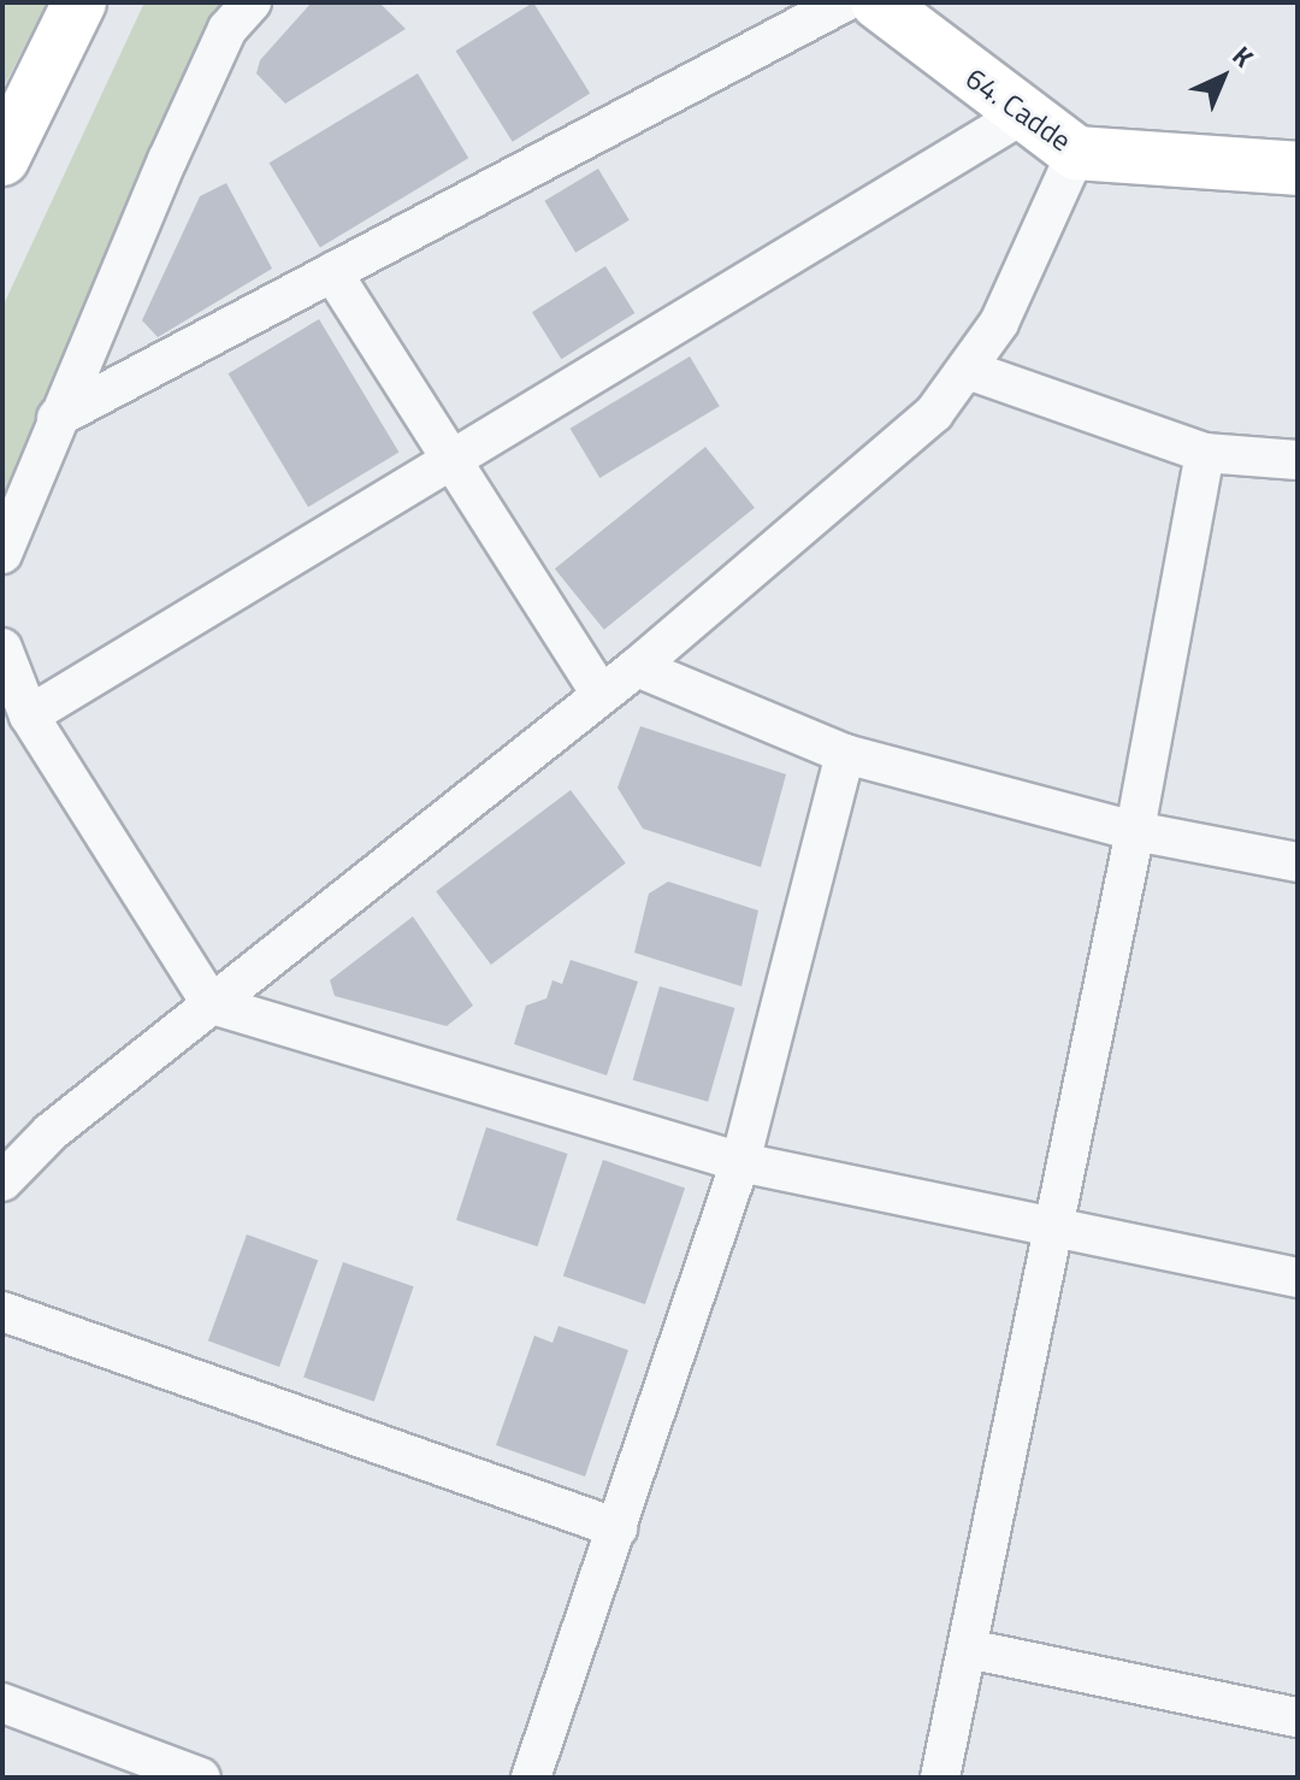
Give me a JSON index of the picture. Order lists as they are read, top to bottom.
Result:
{
  "streets": {
    "main road": ["64. Cadde"]
  },
  "north": "top right"
}
